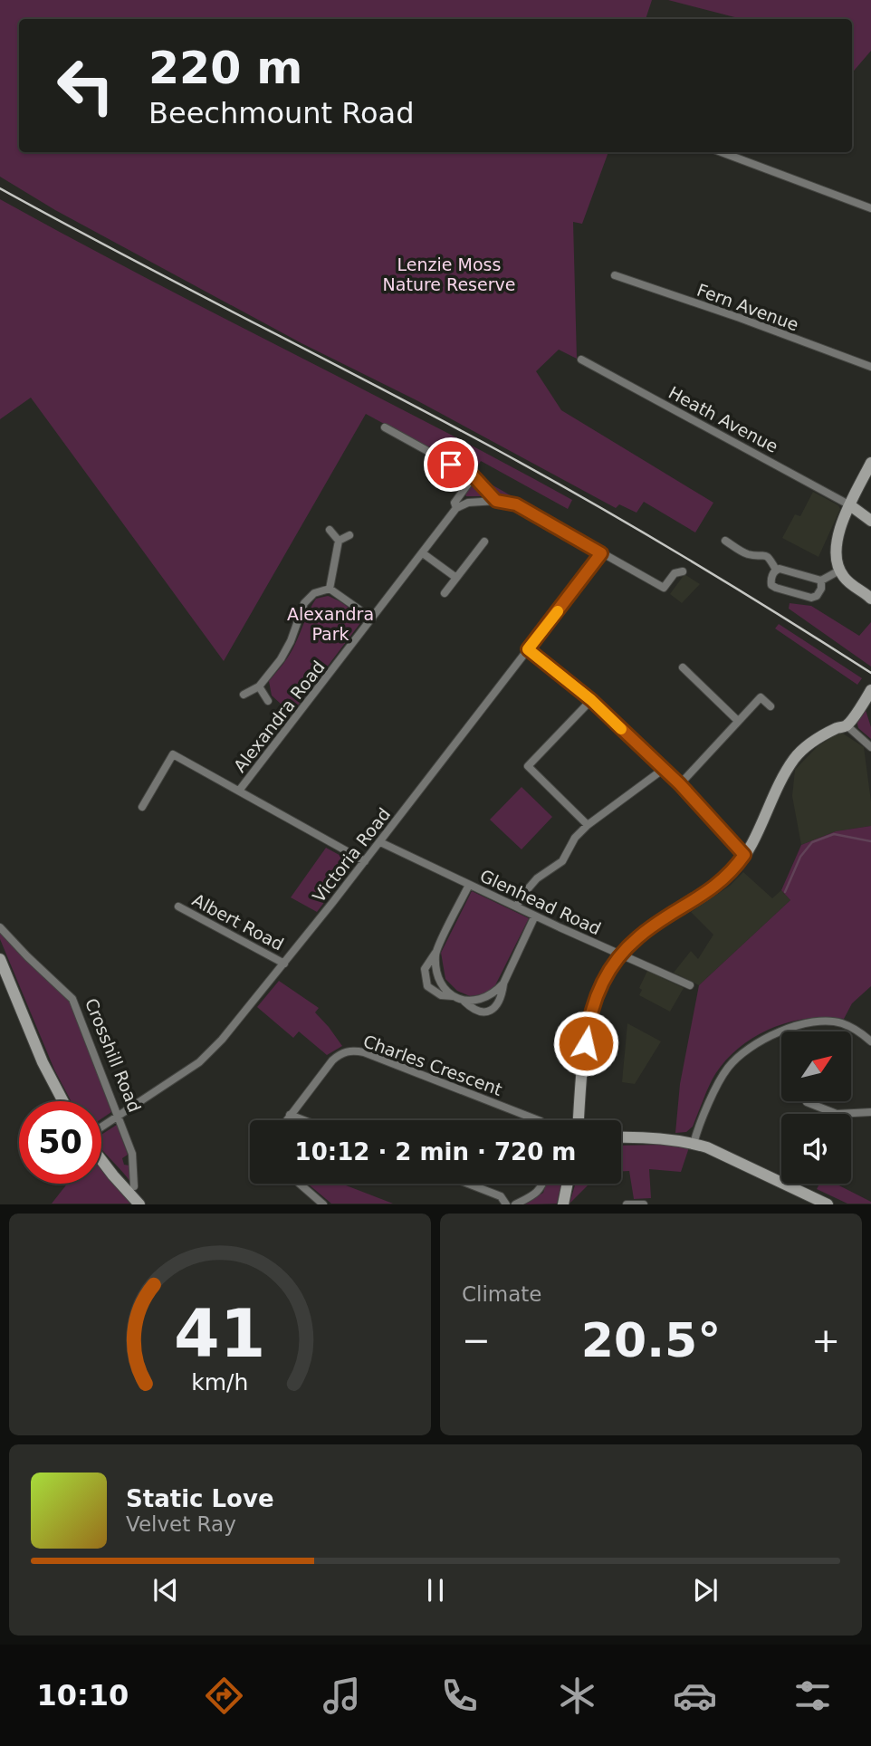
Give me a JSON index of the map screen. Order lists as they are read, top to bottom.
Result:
{
  "streets": {
    "street": [
      "Fern Avenue",
      "Heath Avenue",
      "Alexandra Road",
      "Victoria Road",
      "Glenhead Road",
      "Albert Road",
      "Crosshill Road",
      "Charles Crescent"
    ]
  },
  "crossings": [
    ["Victoria Road", "Glenhead Road"],
    ["Victoria Road", "Albert Road"],
    ["Victoria Road", "Crosshill Road"]
  ],
  "parks": ["Lenzie Moss Nature Reserve", "Alexandra Park"],
  "north": "top right",
  "page": {
    "turn": ["220 m", "Beechmount Road"],
    "limit": "50",
    "trip": "10:12 · 2 min · 720 m",
    "tile": "Climate",
    "heat": ["−", "20.5°", "+"],
    "song": ["Static Love", "Velvet Ray"],
    "tabs": "10:10",
    "gauge": ["41", "km/h"]
  }
}
